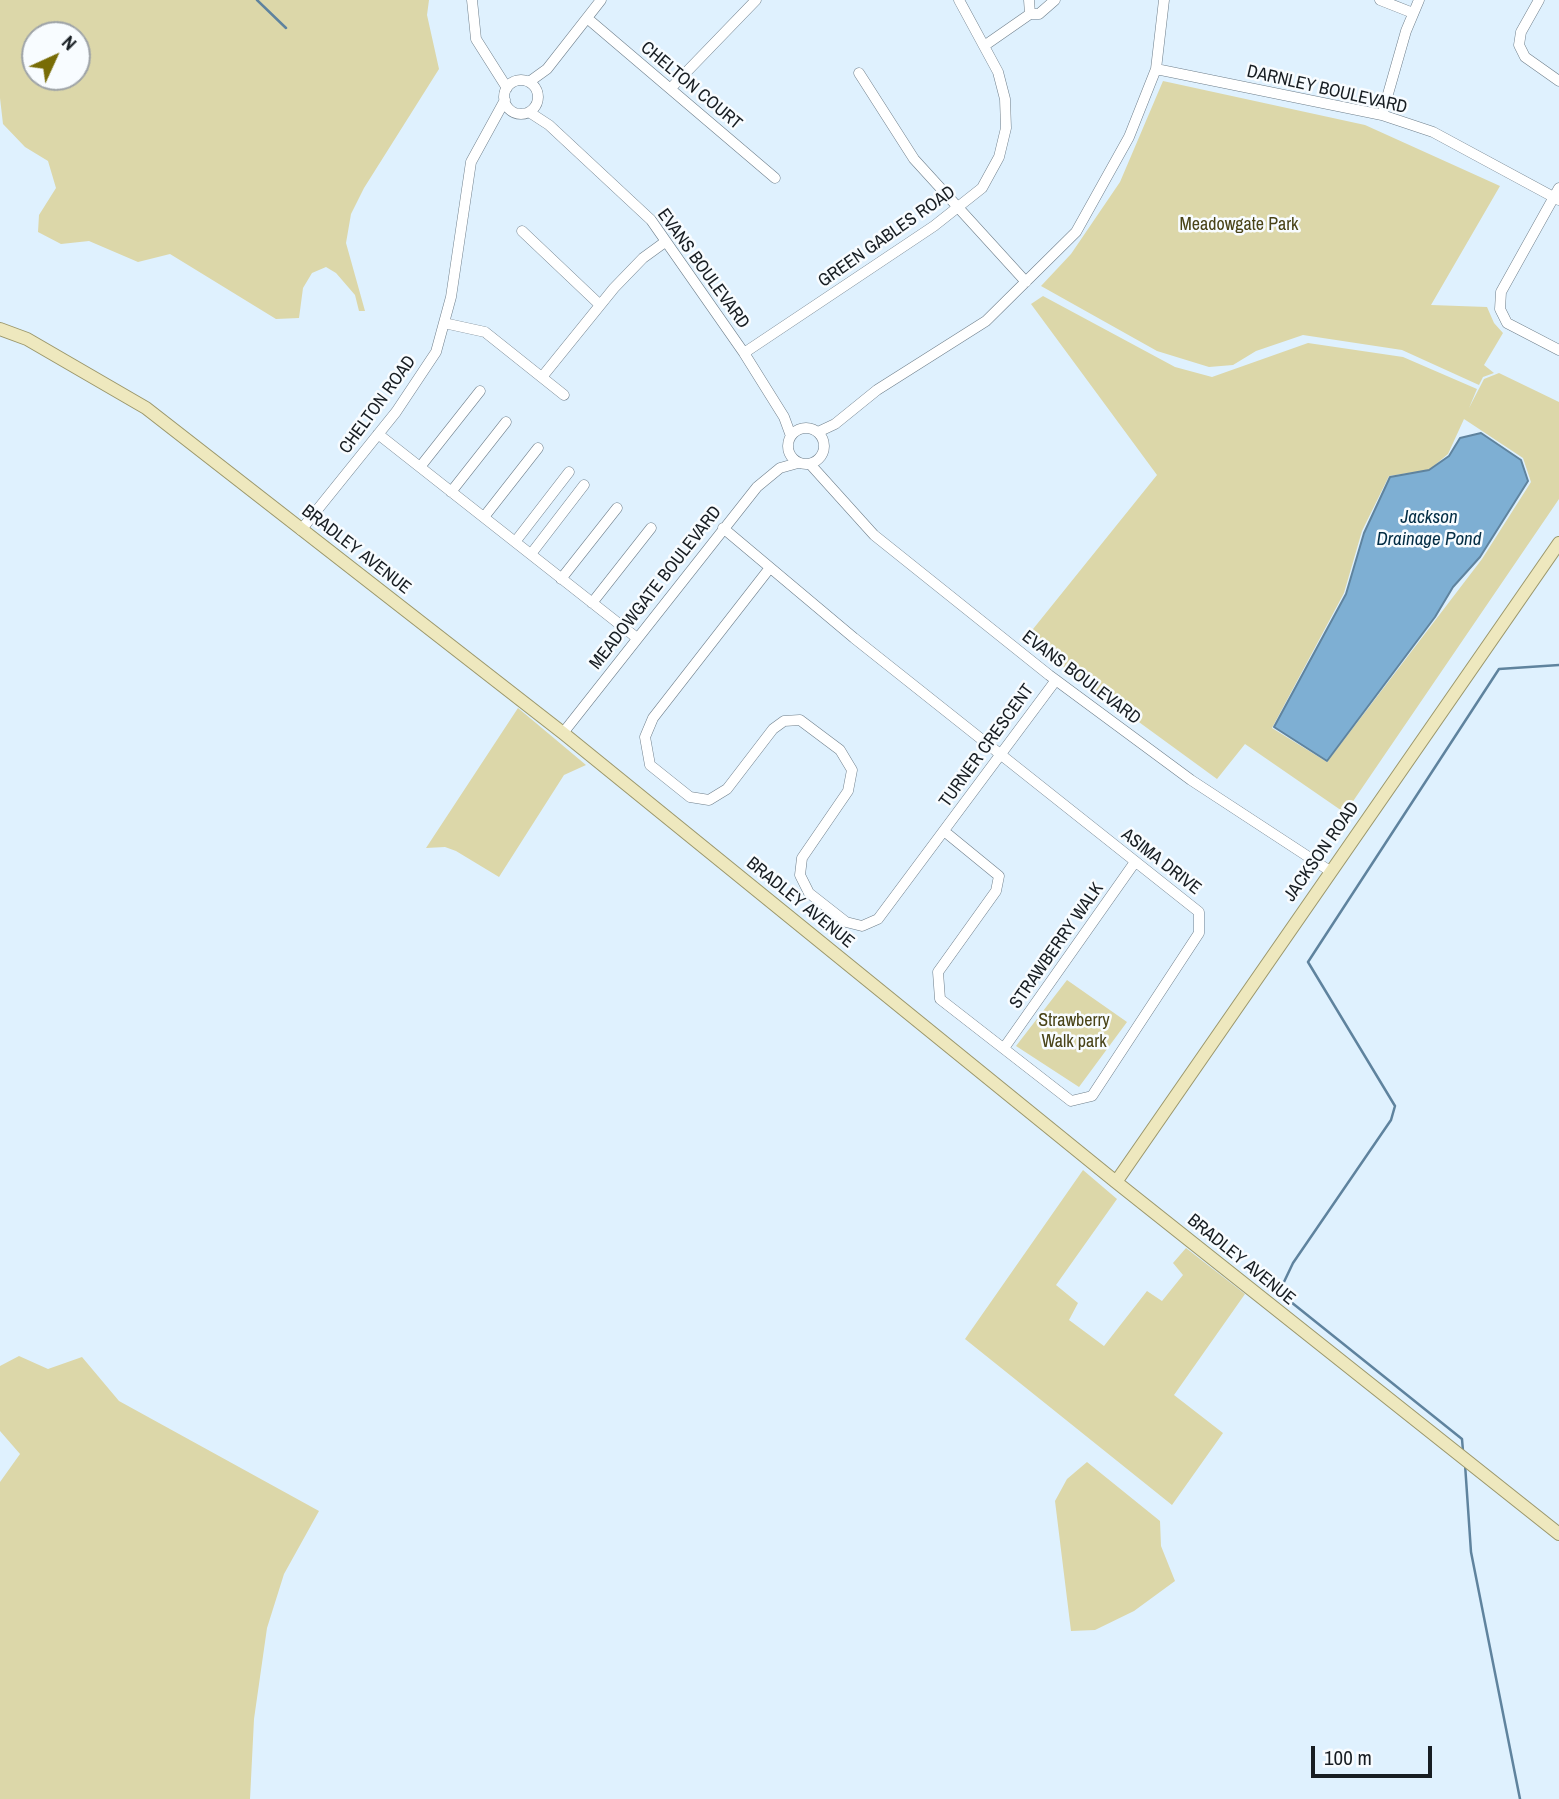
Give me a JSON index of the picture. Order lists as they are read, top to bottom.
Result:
{
  "streets": {
    "main road": ["BRADLEY AVENUE", "JACKSON ROAD"],
    "street": [
      "CHELTON COURT",
      "DARNLEY BOULEVARD",
      "GREEN GABLES ROAD",
      "EVANS BOULEVARD",
      "CHELTON ROAD",
      "MEADOWGATE BOULEVARD",
      "TURNER CRESCENT",
      "ASIMA DRIVE",
      "STRAWBERRY WALK"
    ]
  },
  "crossings": [
    ["GREEN GABLES ROAD", "EVANS BOULEVARD"],
    ["EVANS BOULEVARD", "CHELTON ROAD"],
    ["EVANS BOULEVARD", "MEADOWGATE BOULEVARD"],
    ["EVANS BOULEVARD", "TURNER CRESCENT"],
    ["EVANS BOULEVARD", "JACKSON ROAD"],
    ["CHELTON ROAD", "BRADLEY AVENUE"],
    ["BRADLEY AVENUE", "MEADOWGATE BOULEVARD"],
    ["BRADLEY AVENUE", "JACKSON ROAD"],
    ["MEADOWGATE BOULEVARD", "ASIMA DRIVE"],
    ["TURNER CRESCENT", "ASIMA DRIVE"],
    ["ASIMA DRIVE", "STRAWBERRY WALK"]
  ],
  "water": ["Jackson Drainage Pond"],
  "parks": ["Meadowgate Park", "Strawberry Walk park"],
  "scale_bar": "100 m",
  "north": "top right"
}
